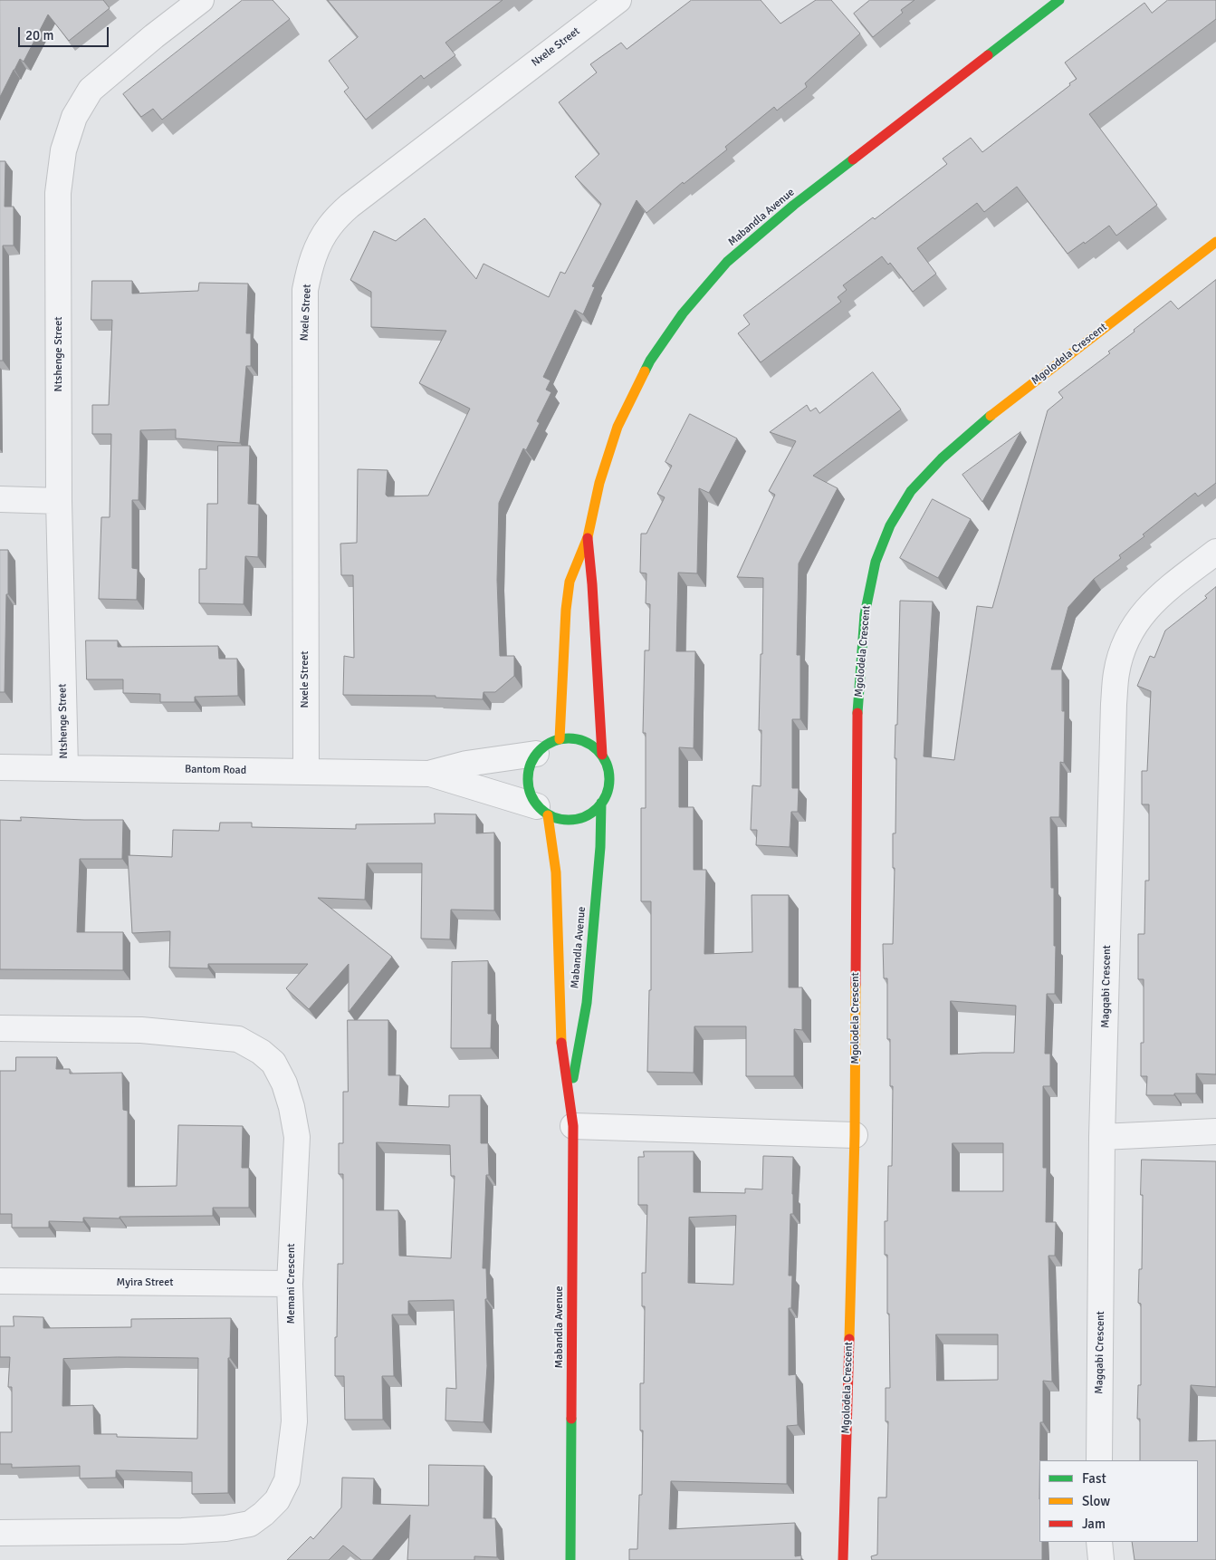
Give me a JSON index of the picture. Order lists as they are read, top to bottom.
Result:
{
  "streets": {
    "street": [
      "Nxele Street",
      "Mabandla Avenue",
      "Ntshenge Street",
      "Mgolodela Crescent",
      "Bantom Road",
      "Magqabi Crescent",
      "Myira Street",
      "Memani Crescent"
    ]
  },
  "crossings": [
    ["Nxele Street", "Bantom Road"],
    ["Mabandla Avenue", "Bantom Road"],
    ["Ntshenge Street", "Bantom Road"],
    ["Myira Street", "Memani Crescent"]
  ],
  "legend": ["Fast", "Slow", "Jam"],
  "scale_bar": "20 m"
}
